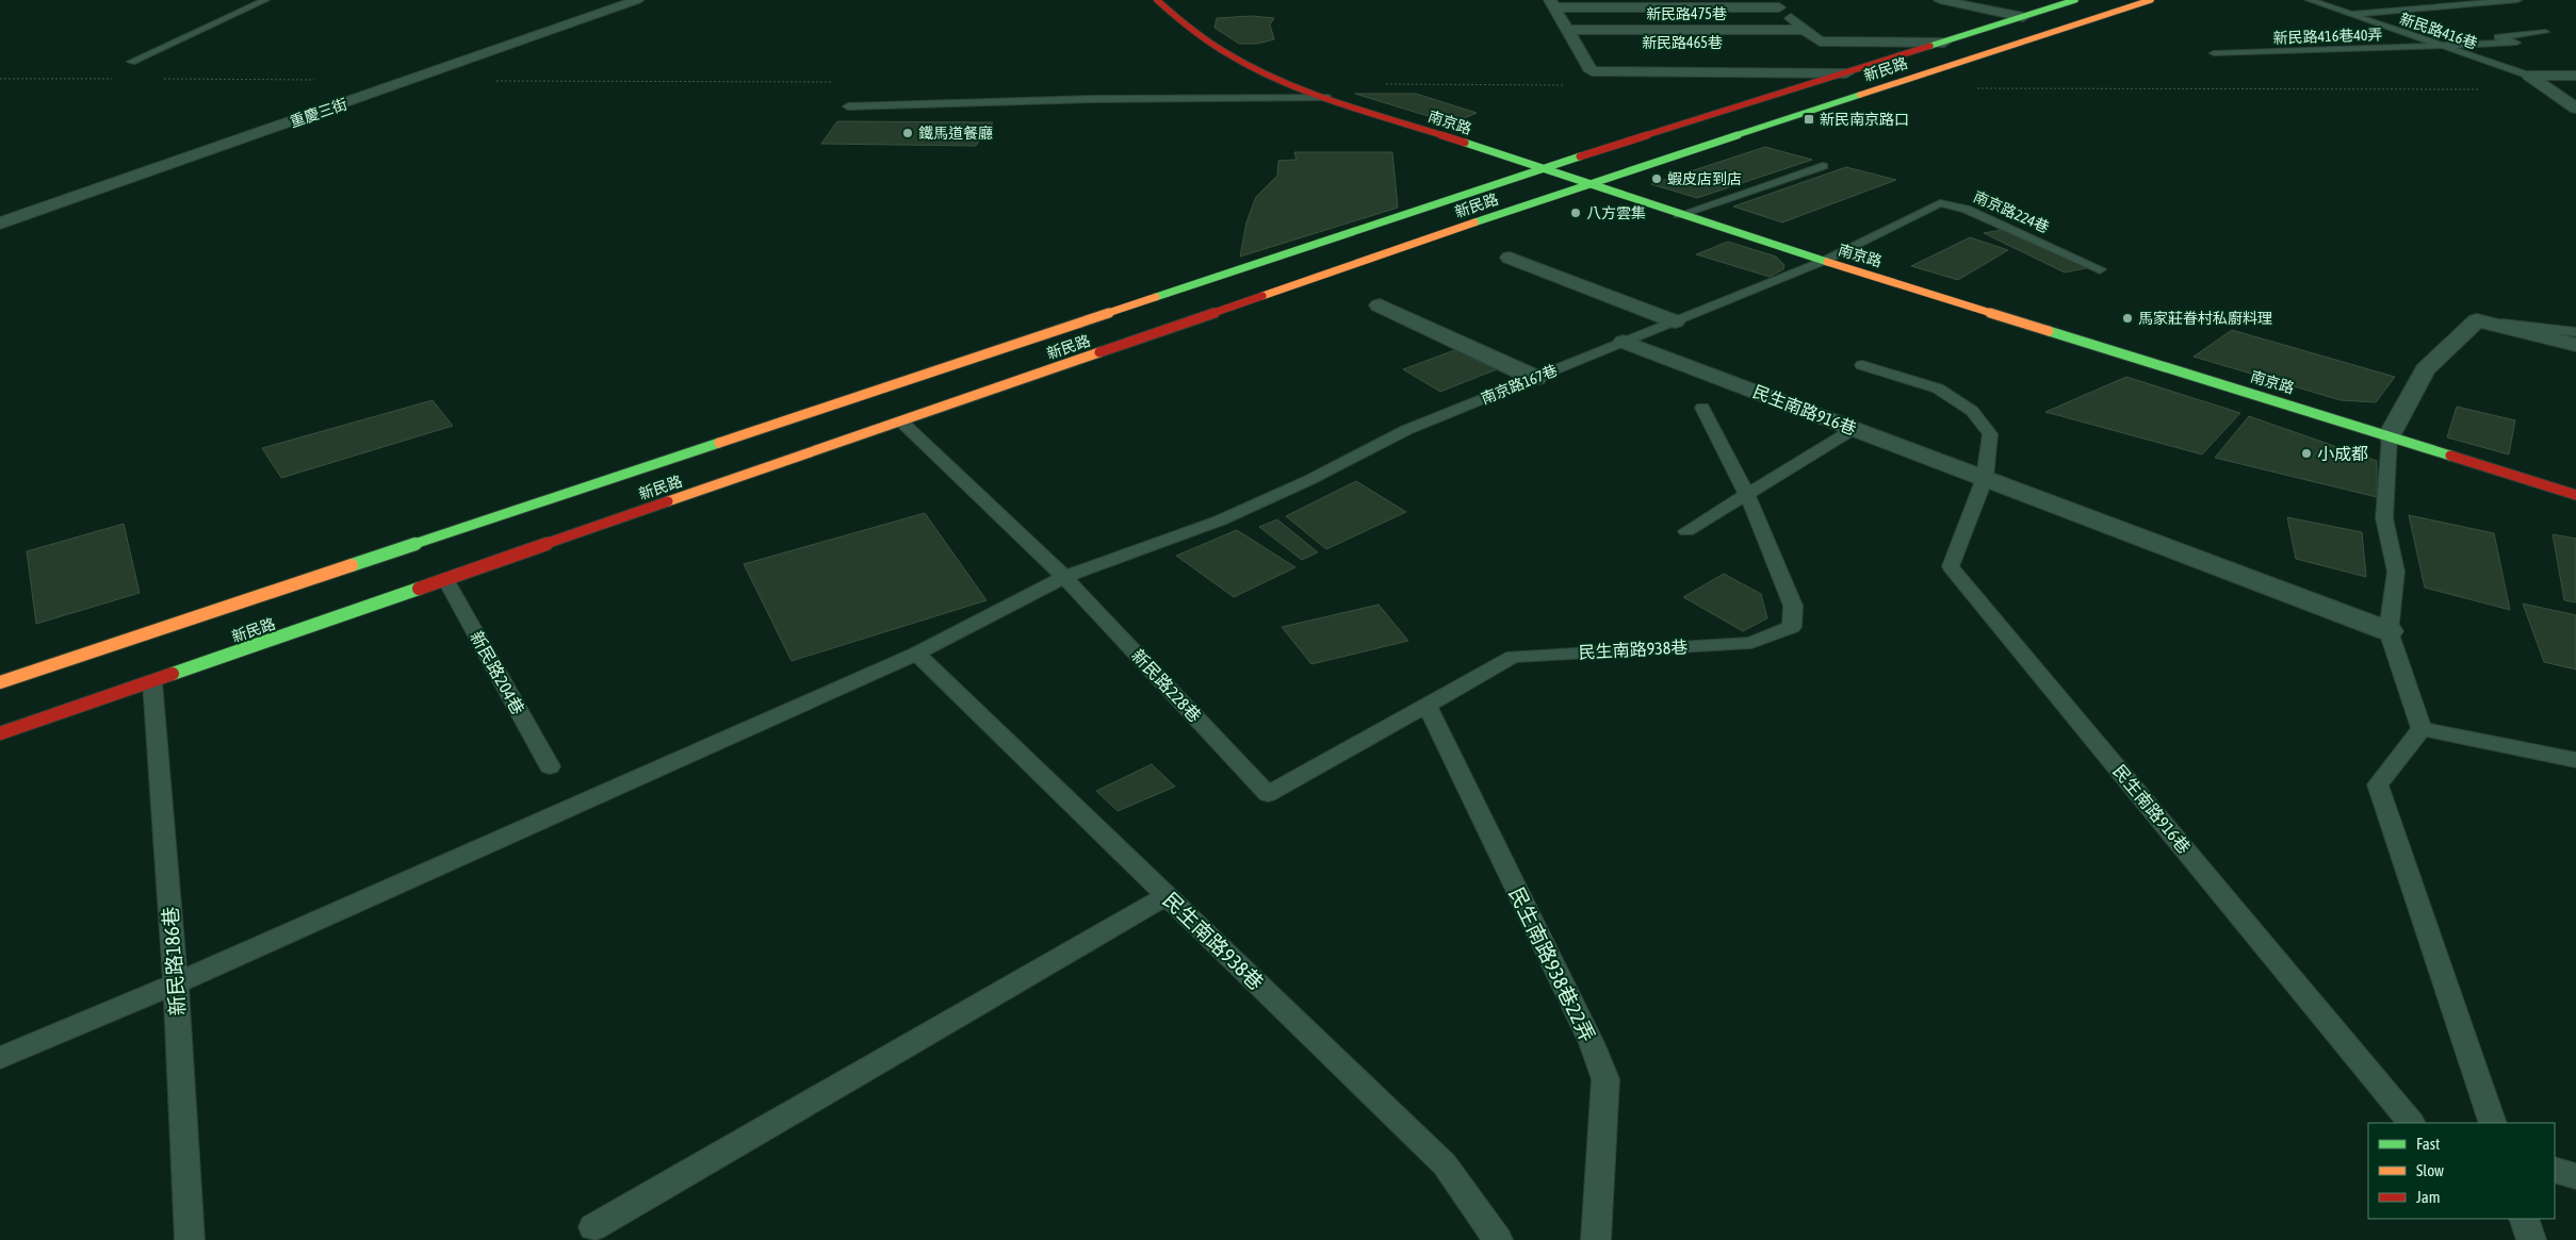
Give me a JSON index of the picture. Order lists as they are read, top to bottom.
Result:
{
  "streets": {
    "street": [
      "新民路475巷",
      "新民路465巷",
      "新民路",
      "重慶三街",
      "南京路",
      "民生南路916巷"
    ],
    "lane": [
      "新民路416巷",
      "新民路416巷40弄",
      "南京路224巷",
      "南京路167巷",
      "民生南路938巷",
      "新民路204巷",
      "新民路228巷",
      "新民路186巷",
      "民生南路938巷22弄"
    ]
  },
  "crossings": [
    ["新民路475巷", "新民路465巷"],
    ["新民路475巷", "新民路"],
    ["新民路416巷", "新民路416巷40弄"],
    ["新民路", "南京路"],
    ["新民路", "新民路204巷"],
    ["新民路", "新民路228巷"],
    ["新民路", "新民路186巷"],
    ["南京路", "南京路224巷"],
    ["南京路", "南京路167巷"],
    ["南京路224巷", "南京路167巷"],
    ["南京路167巷", "民生南路916巷"],
    ["南京路167巷", "新民路228巷"],
    ["民生南路938巷", "新民路228巷"],
    ["民生南路938巷", "民生南路938巷22弄"]
  ],
  "places": {
    "transit": ["新民南京路口"],
    "other": [
      "鐵馬道餐廳",
      "蝦皮店到店",
      "八方雲集",
      "馬家莊眷村私廚料理",
      "小成都"
    ]
  },
  "legend": ["Fast", "Slow", "Jam"]
}
